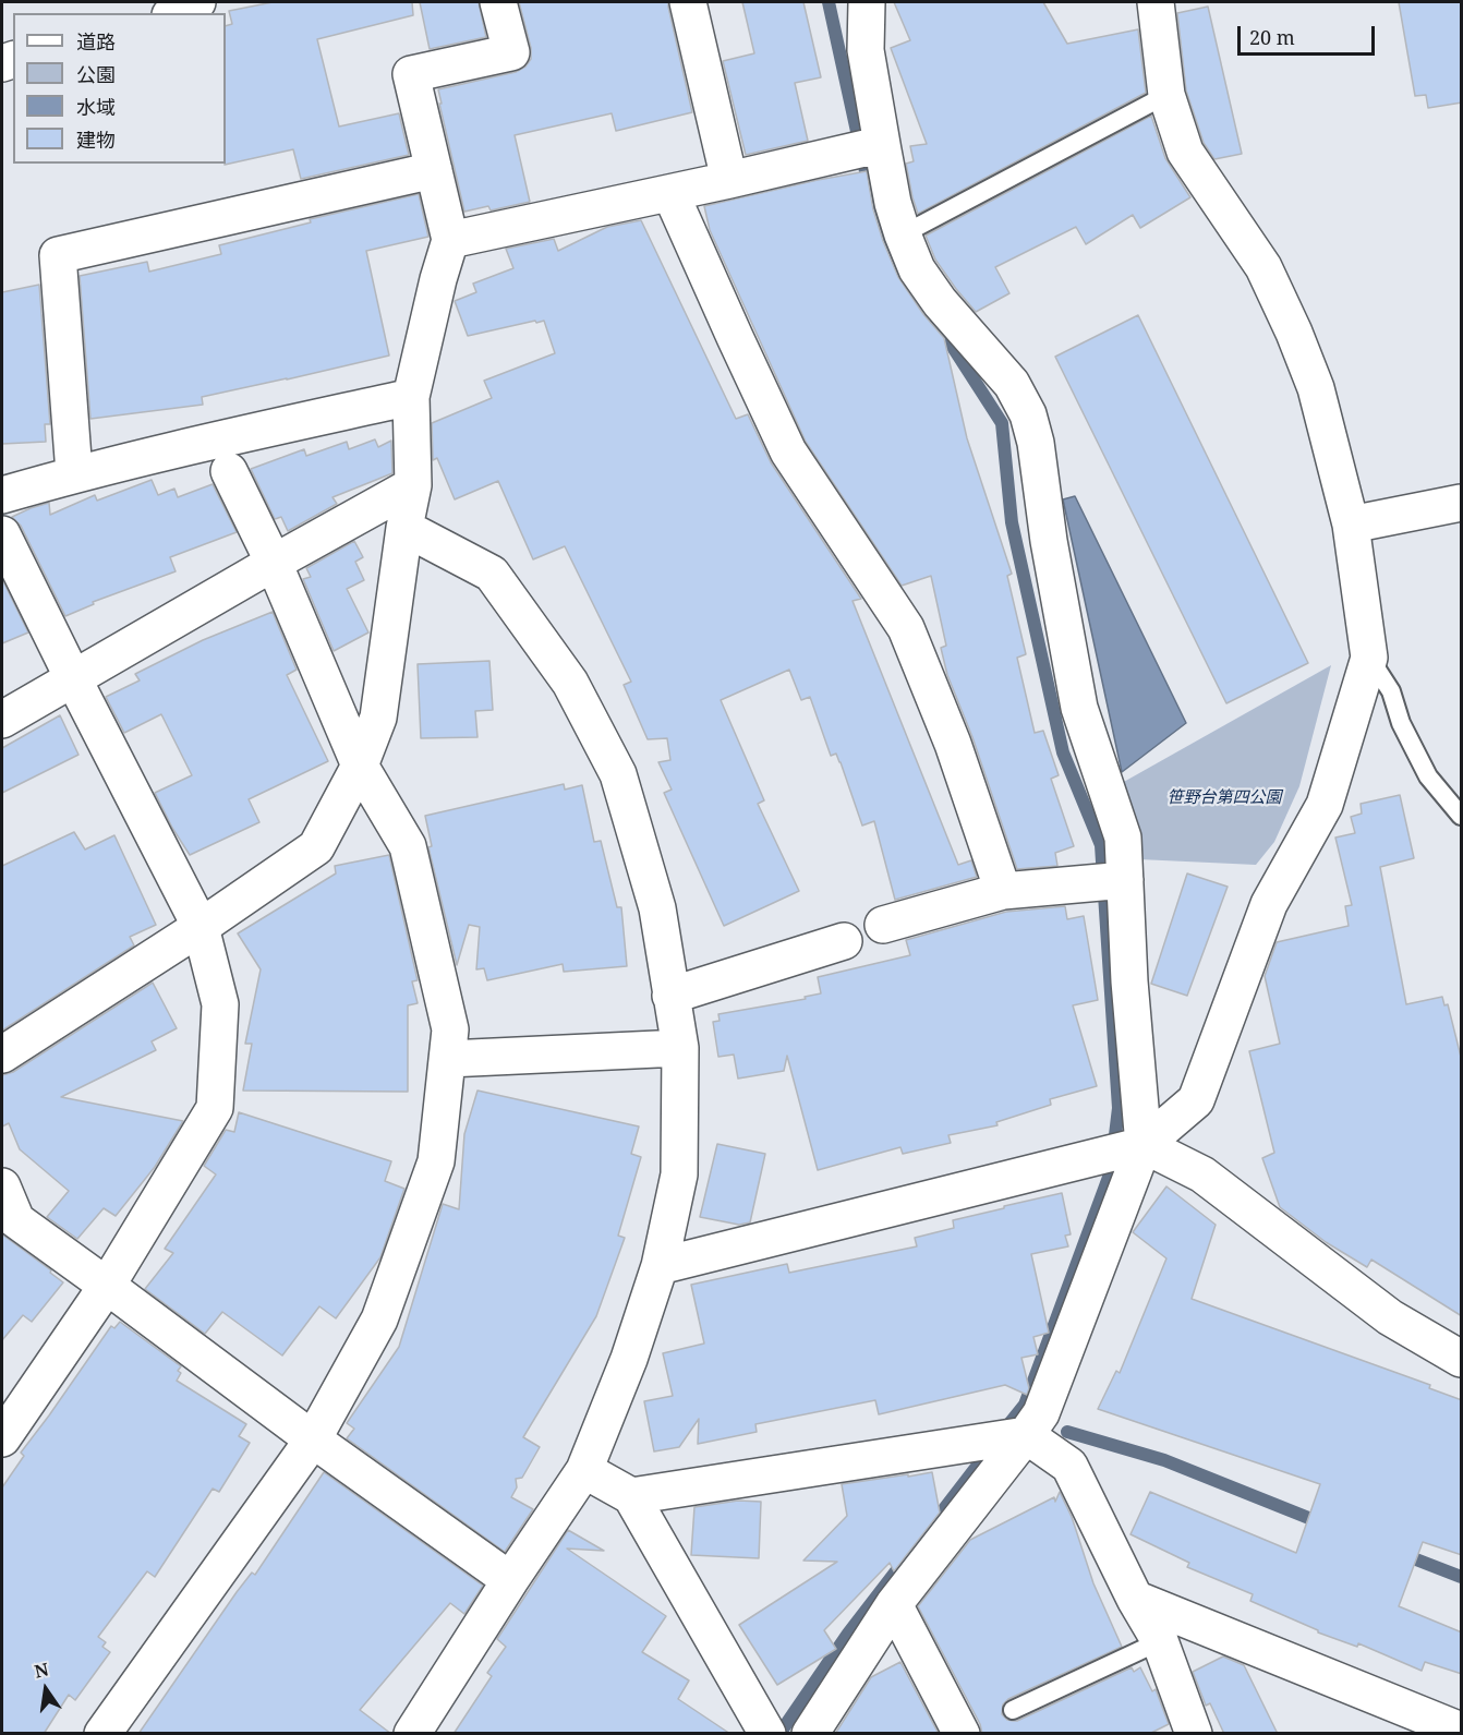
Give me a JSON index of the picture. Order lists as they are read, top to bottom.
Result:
{
  "parks": ["笹野台第四公園"],
  "legend": [
    "道路",
    "公園",
    "水域",
    "建物"
  ],
  "scale_bar": "20 m",
  "north": "top"
}
